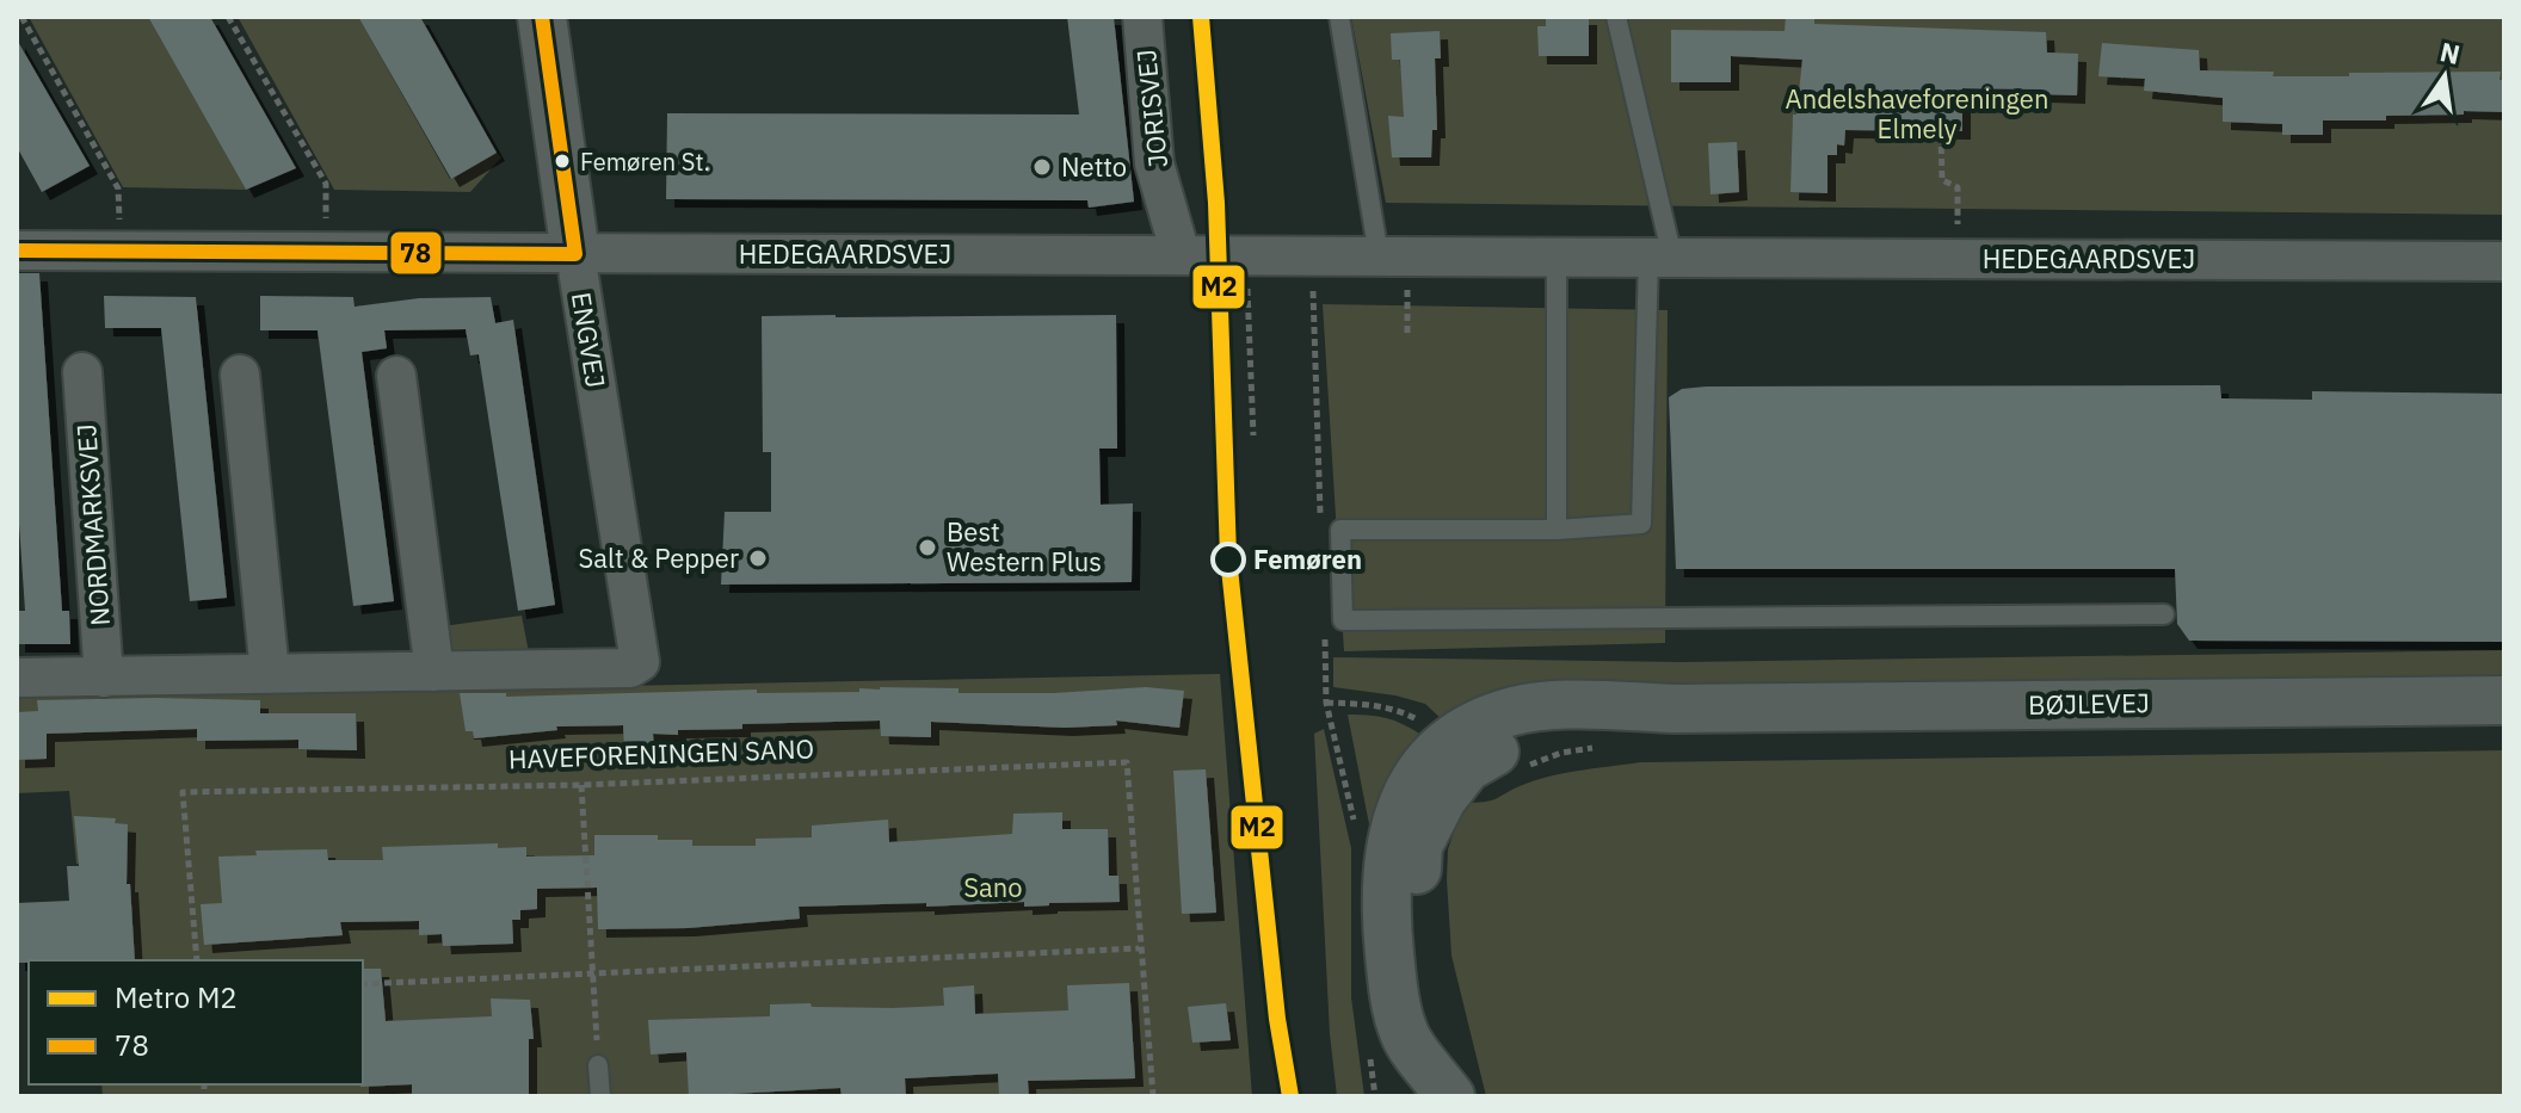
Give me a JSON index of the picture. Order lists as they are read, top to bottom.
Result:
{
  "streets": {
    "street": [
      "JORISVEJ",
      "HEDEGAARDSVEJ",
      "ENGVEJ",
      "NORDMARKSVEJ",
      "BØJLEVEJ"
    ],
    "path": ["HAVEFORENINGEN SANO"]
  },
  "crossings": [
    ["JORISVEJ", "HEDEGAARDSVEJ"],
    ["HEDEGAARDSVEJ", "ENGVEJ"]
  ],
  "parks": ["Andelshaveforeningen Elmely", "Sano"],
  "places": [
    "Femøren St.",
    "Netto",
    "Best Western Plus",
    "Salt & Pepper",
    "Femøren"
  ],
  "lines": ["metro line M2", "transit line 78"],
  "legend": ["Metro M2", "78"],
  "north": "top"
}
